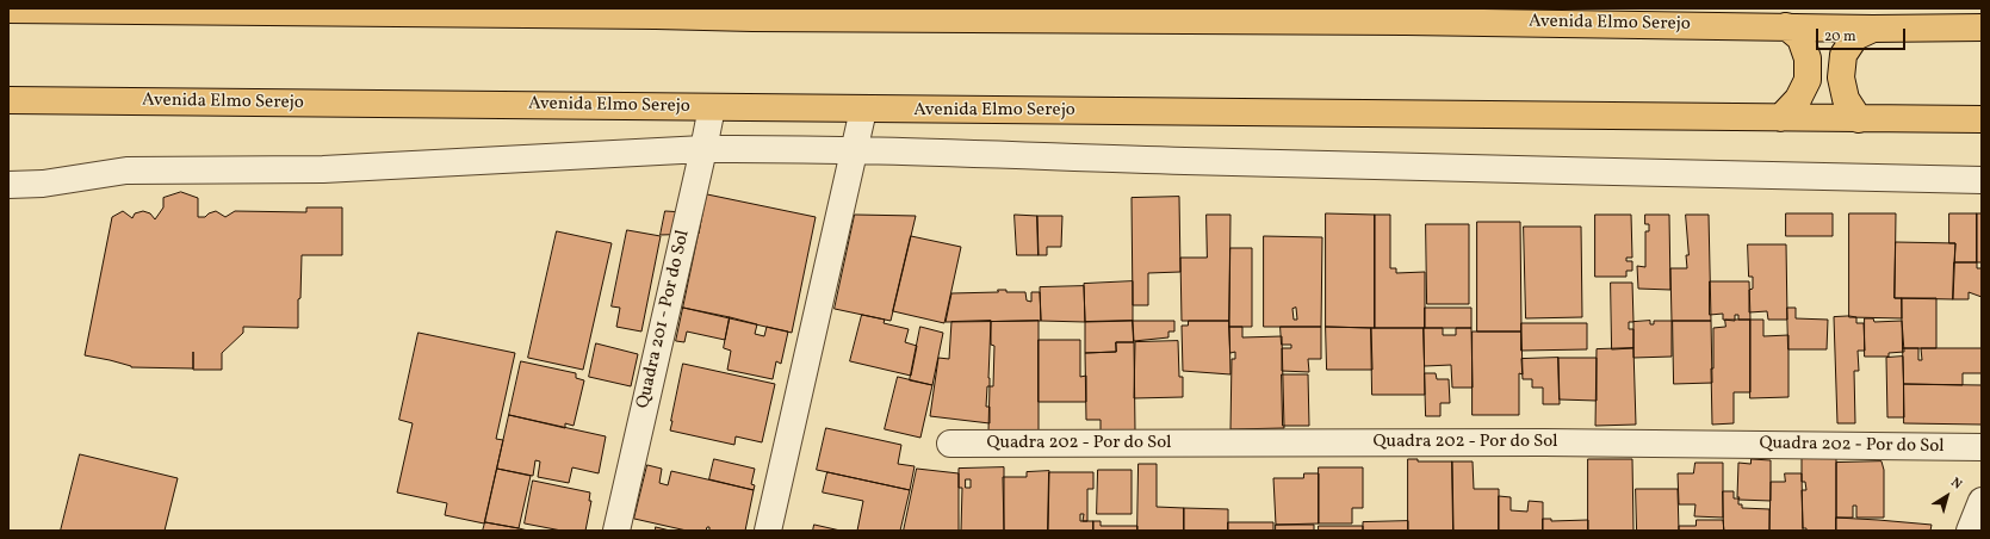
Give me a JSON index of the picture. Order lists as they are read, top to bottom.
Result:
{
  "streets": {
    "main road": ["Avenida Elmo Serejo"],
    "street": ["Quadra 201 - Por do Sol", "Quadra 202 - Por do Sol"]
  },
  "crossings": [
    ["Avenida Elmo Serejo", "Quadra 201 - Por do Sol"]
  ],
  "scale_bar": "20 m",
  "north": "top right"
}
